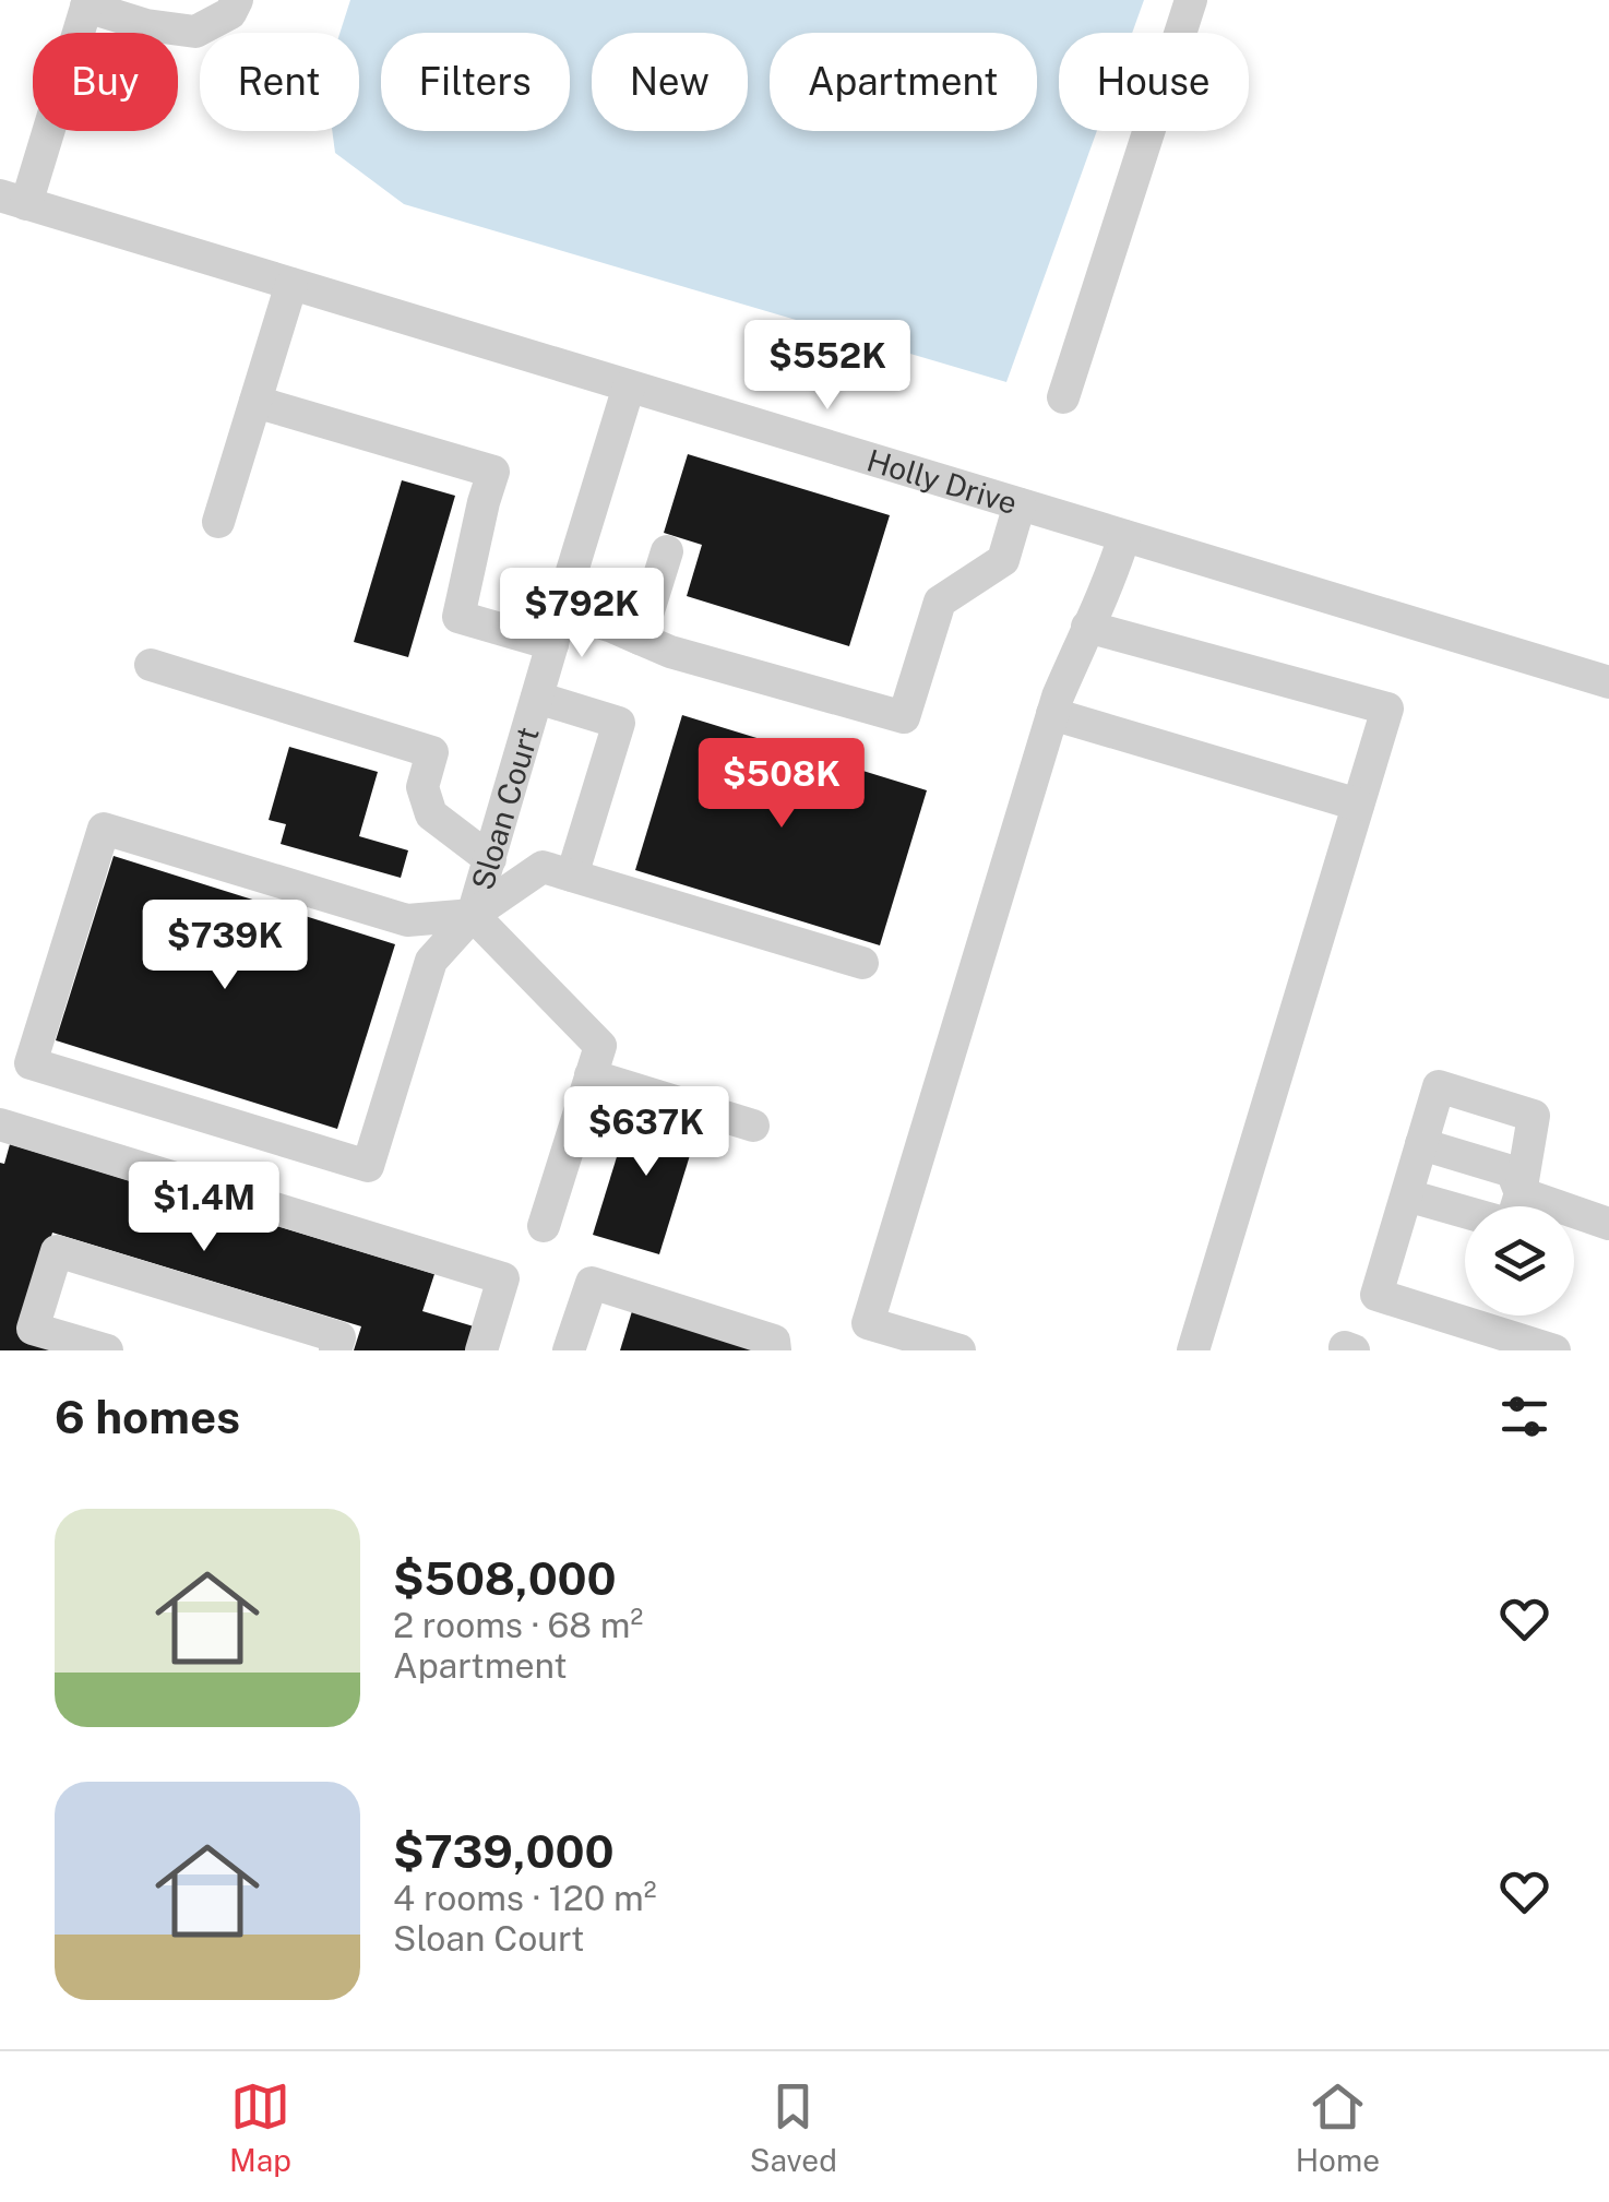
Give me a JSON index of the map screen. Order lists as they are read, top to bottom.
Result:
{
  "streets": {
    "street": ["Holly Drive", "Sloan Court"]
  },
  "crossings": [
    ["Holly Drive", "Sloan Court"]
  ],
  "page": {
    "chip": [
      "Buy",
      "Rent",
      "Filters",
      "New",
      "Apartment",
      "House"
    ],
    "price": [
      "$552K",
      "$792K",
      "$508K",
      "$739K",
      "$637K",
      "$1.4M"
    ],
    "heading": "6 homes",
    "list": [
      {
        "name": "$508,000",
        "note": "2 rooms · 68 m² · Apartment"
      },
      {
        "name": "$739,000",
        "note": "4 rooms · 120 m² · Sloan Court"
      }
    ],
    "tabs": ["Map", "Saved", "Home"]
  }
}
